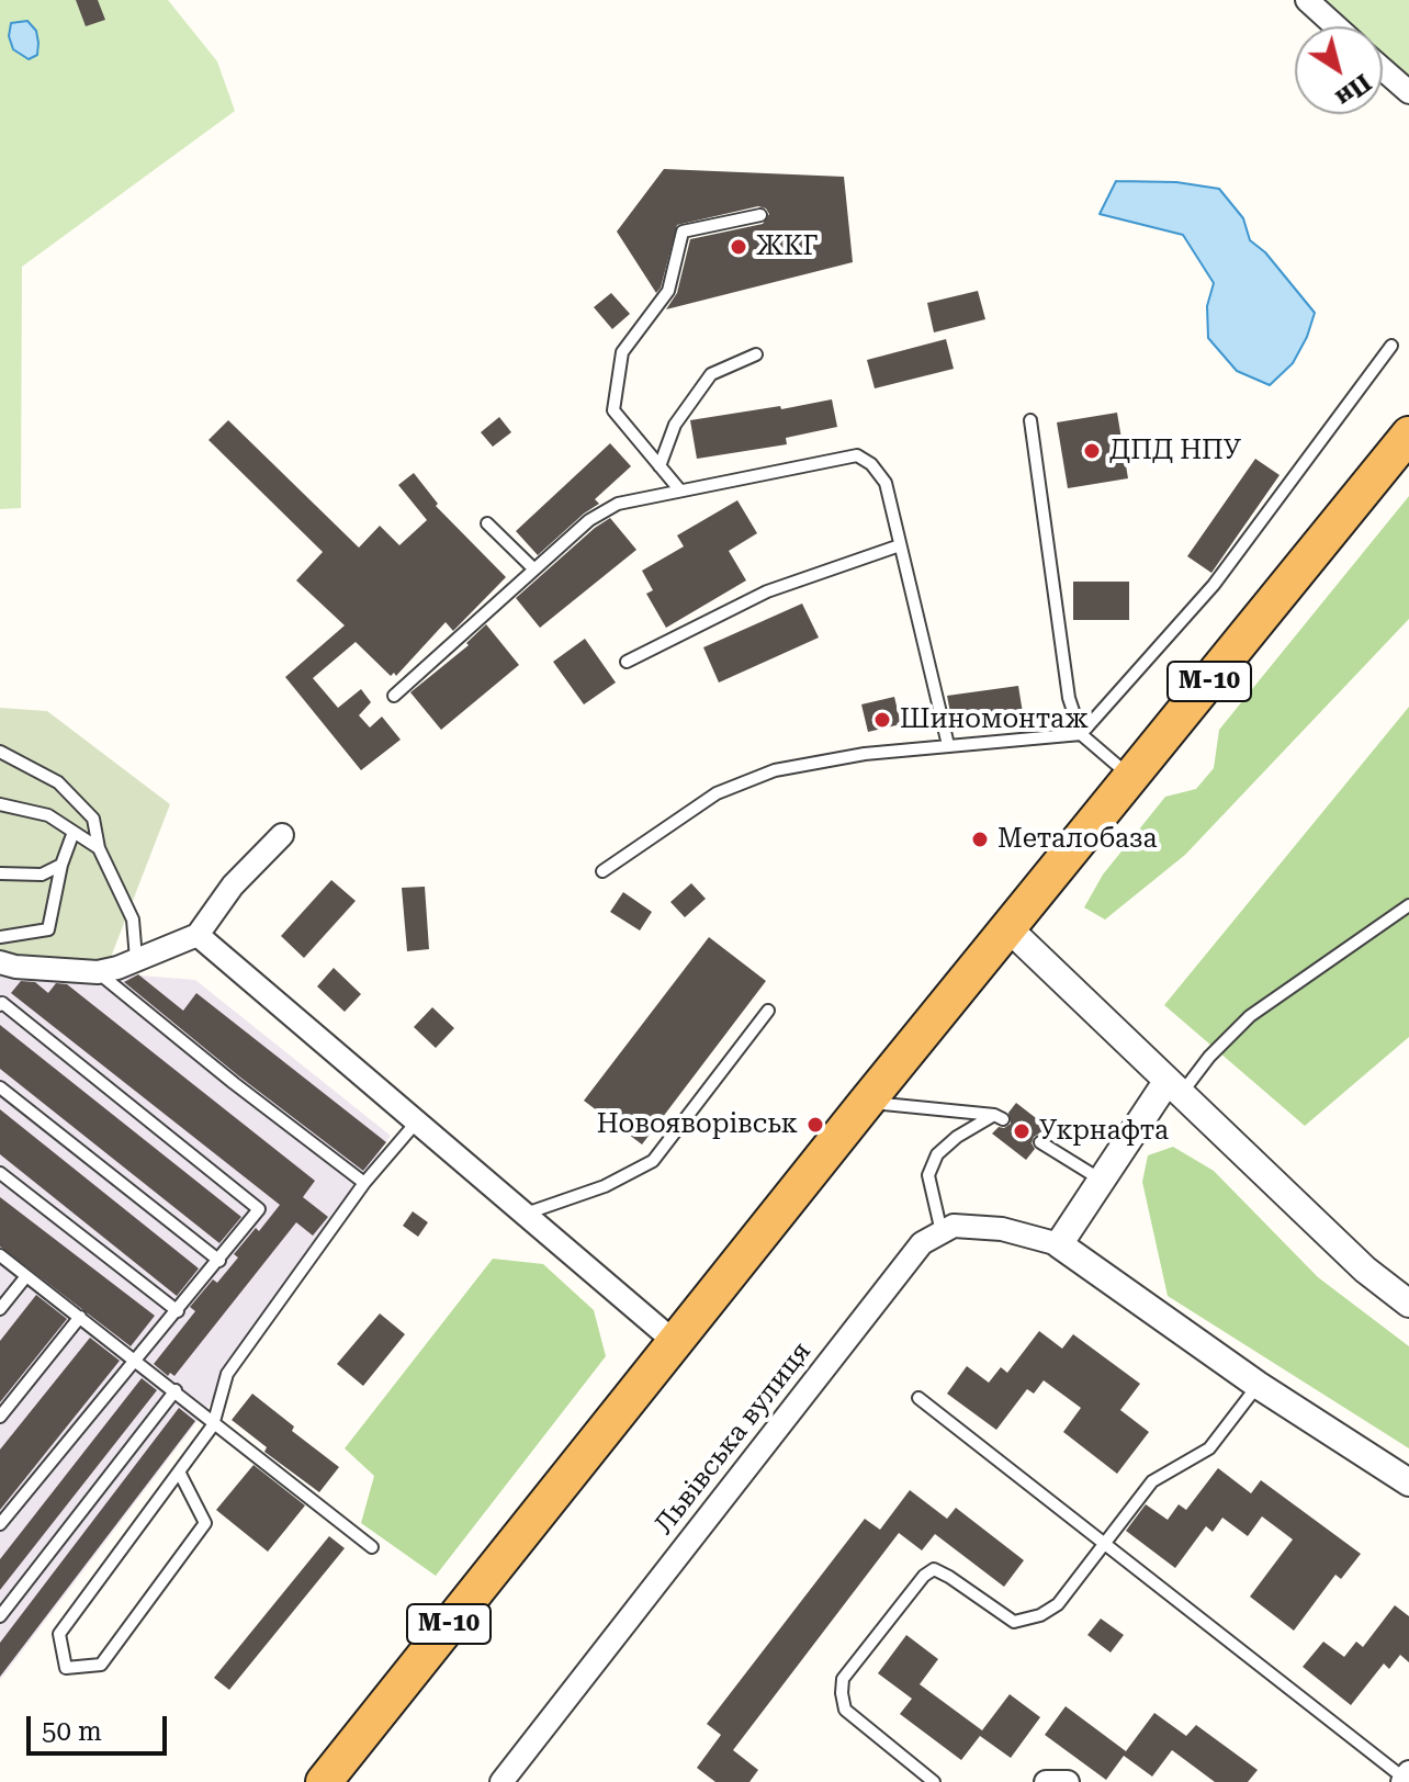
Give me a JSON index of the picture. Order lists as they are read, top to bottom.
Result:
{
  "streets": {
    "highway": ["М-10"],
    "street": ["Львівська вулиця"]
  },
  "places": [
    "ЖКГ",
    "ДПД НПУ",
    "Шиномонтаж",
    "Металобаза",
    "Новояворівськ",
    "Укрнафта"
  ],
  "scale_bar": "50 m",
  "north": "bottom right"
}
